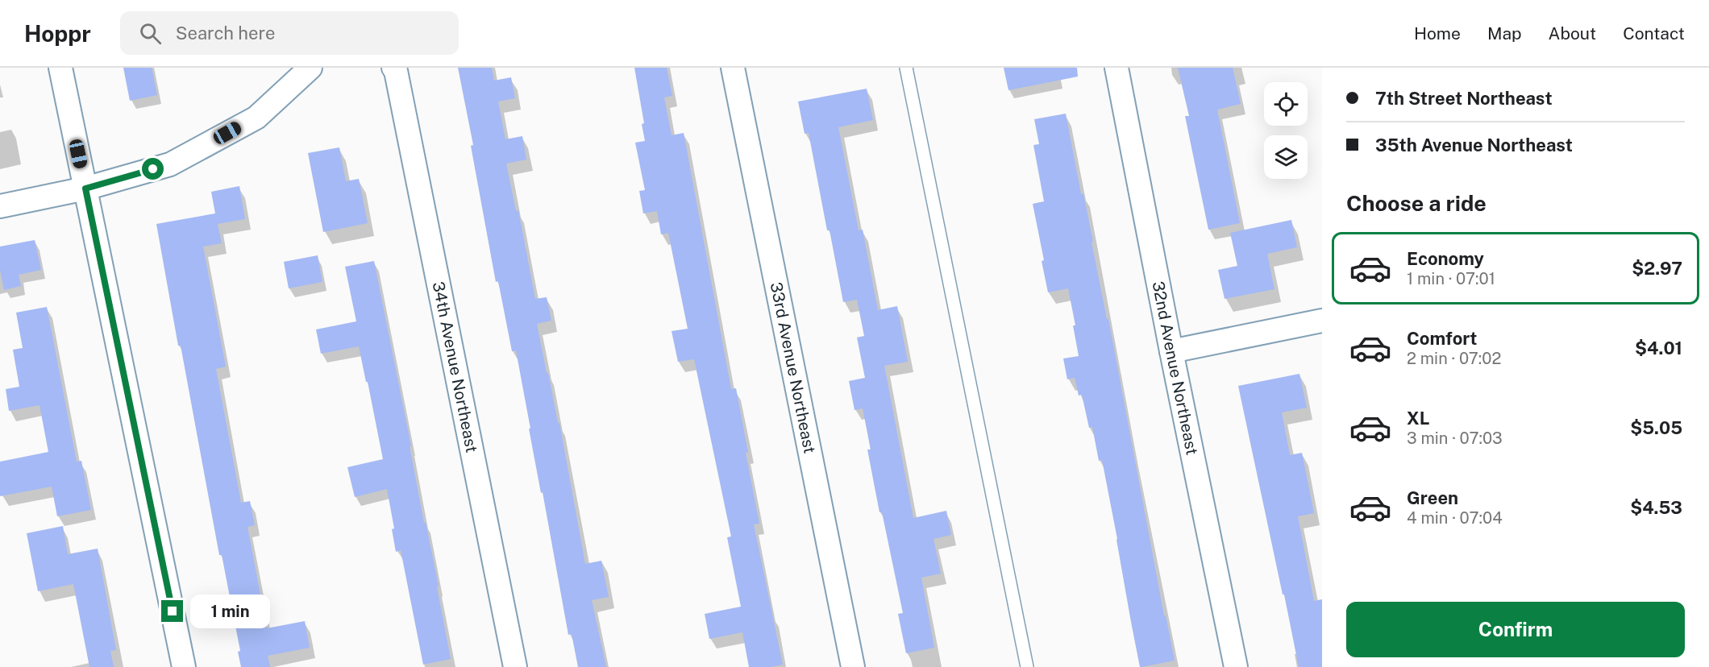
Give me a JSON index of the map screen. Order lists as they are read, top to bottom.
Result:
{
  "streets": {
    "street": ["34th Avenue Northeast", "33rd Avenue Northeast", "32nd Avenue Northeast"]
  },
  "page": {
    "header": "Hoppr",
    "search": "Search here",
    "nav": [
      "Home",
      "Map",
      "About",
      "Contact"
    ],
    "banner": ["7th Street Northeast", "35th Avenue Northeast"],
    "heading": "Choose a ride",
    "list": [
      {
        "name": "Economy",
        "note": "1 min · 07:01",
        "value": "$2.97"
      },
      {
        "name": "Comfort",
        "note": "2 min · 07:02",
        "value": "$4.01"
      },
      {
        "name": "XL",
        "note": "3 min · 07:03",
        "value": "$5.05"
      },
      {
        "name": "Green",
        "note": "4 min · 07:04",
        "value": "$4.53"
      }
    ],
    "buttons": "Confirm",
    "bubble": "1 min"
  }
}
